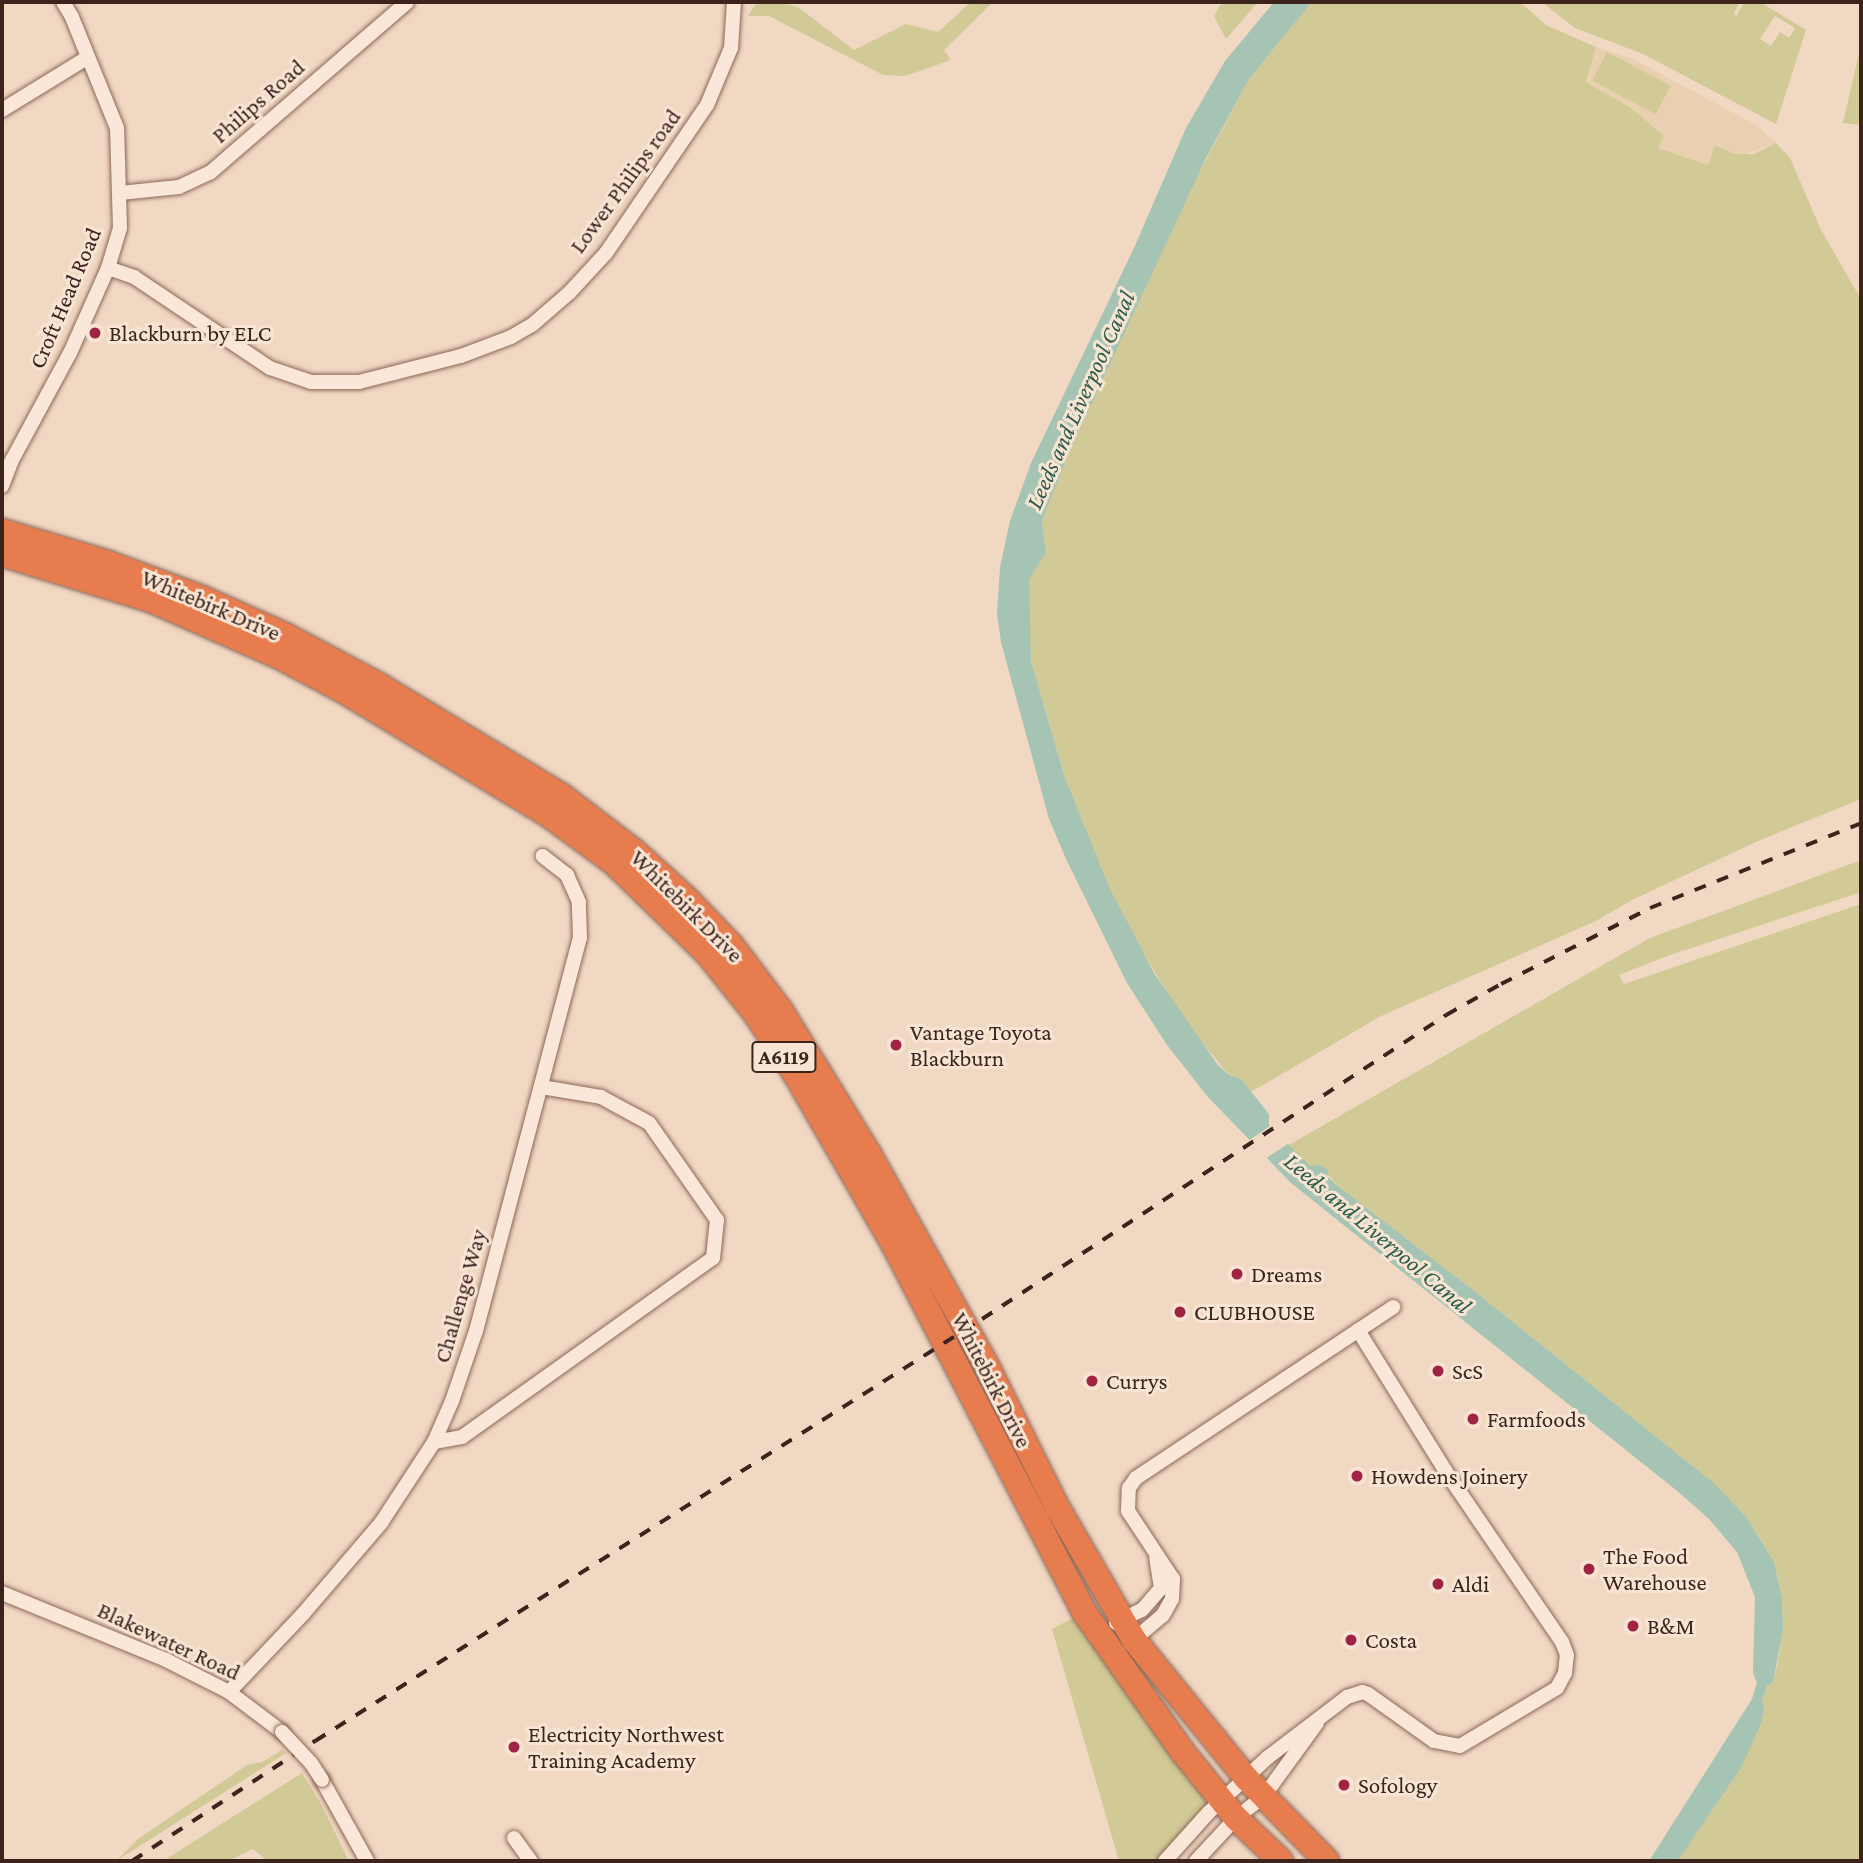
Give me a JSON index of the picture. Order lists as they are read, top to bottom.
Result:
{
  "streets": {
    "highway": ["Whitebirk Drive", "A6119"],
    "street": [
      "Philips Road",
      "Lower Philips road",
      "Croft Head Road",
      "Challenge Way",
      "Blakewater Road"
    ]
  },
  "crossings": [
    ["Philips Road", "Croft Head Road"],
    ["Lower Philips road", "Croft Head Road"],
    ["Challenge Way", "Blakewater Road"]
  ],
  "water": ["Leeds and Liverpool Canal"],
  "places": [
    "Blackburn by ELC",
    "Vantage Toyota Blackburn",
    "Dreams",
    "CLUBHOUSE",
    "ScS",
    "Currys",
    "Farmfoods",
    "Howdens Joinery",
    "The Food Warehouse",
    "Aldi",
    "B&M",
    "Costa",
    "Electricity Northwest Training Academy",
    "Sofology"
  ]
}
